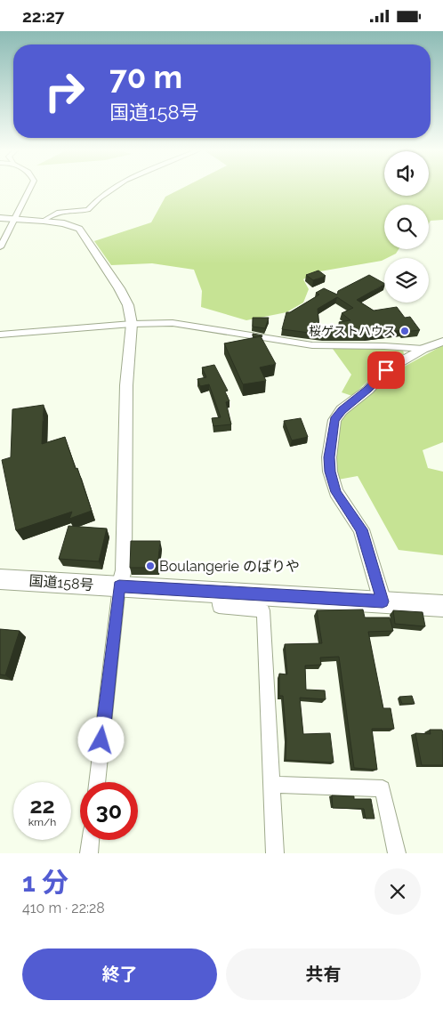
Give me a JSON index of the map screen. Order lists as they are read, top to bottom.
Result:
{
  "streets": {
    "highway": ["国道158号"]
  },
  "places": ["桜ゲストハウス", "Boulangerie のばりや"],
  "page": {
    "status": "22:27",
    "turn": ["70 m", "国道158号"],
    "speed": "22 km/h",
    "limit": "30",
    "heading": ["1 分", "410 m · 22:28"],
    "buttons": ["終了", "共有"]
  }
}
